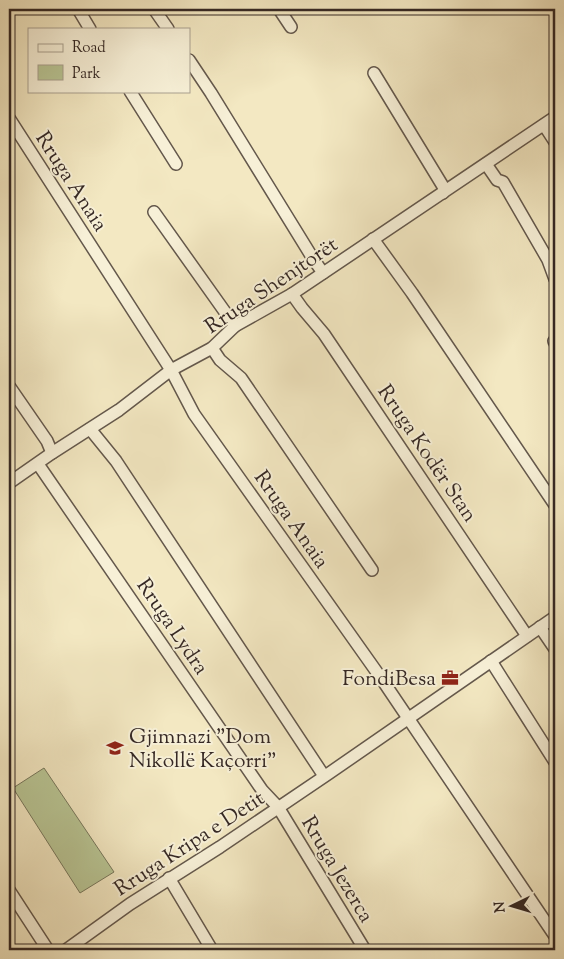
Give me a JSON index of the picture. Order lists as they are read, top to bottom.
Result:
{
  "streets": {
    "street": [
      "Rruga Anaia",
      "Rruga Shenjtorët",
      "Rruga Kodër Stan",
      "Rruga Lydra",
      "Rruga Kripa e Detit",
      "Rruga Jezerca"
    ]
  },
  "crossings": [
    ["Rruga Anaia", "Rruga Shenjtorët"],
    ["Rruga Anaia", "Rruga Kripa e Detit"],
    ["Rruga Shenjtorët", "Rruga Kodër Stan"],
    ["Rruga Shenjtorët", "Rruga Lydra"],
    ["Rruga Kodër Stan", "Rruga Kripa e Detit"],
    ["Rruga Lydra", "Rruga Kripa e Detit"],
    ["Rruga Lydra", "Rruga Jezerca"],
    ["Rruga Kripa e Detit", "Rruga Jezerca"]
  ],
  "places": {
    "office": ["FondiBesa"],
    "school or university": ["Gjimnazi \"Dom Nikollë Kaçorri\""]
  },
  "legend": ["Road", "Park"],
  "north": "left"
}
